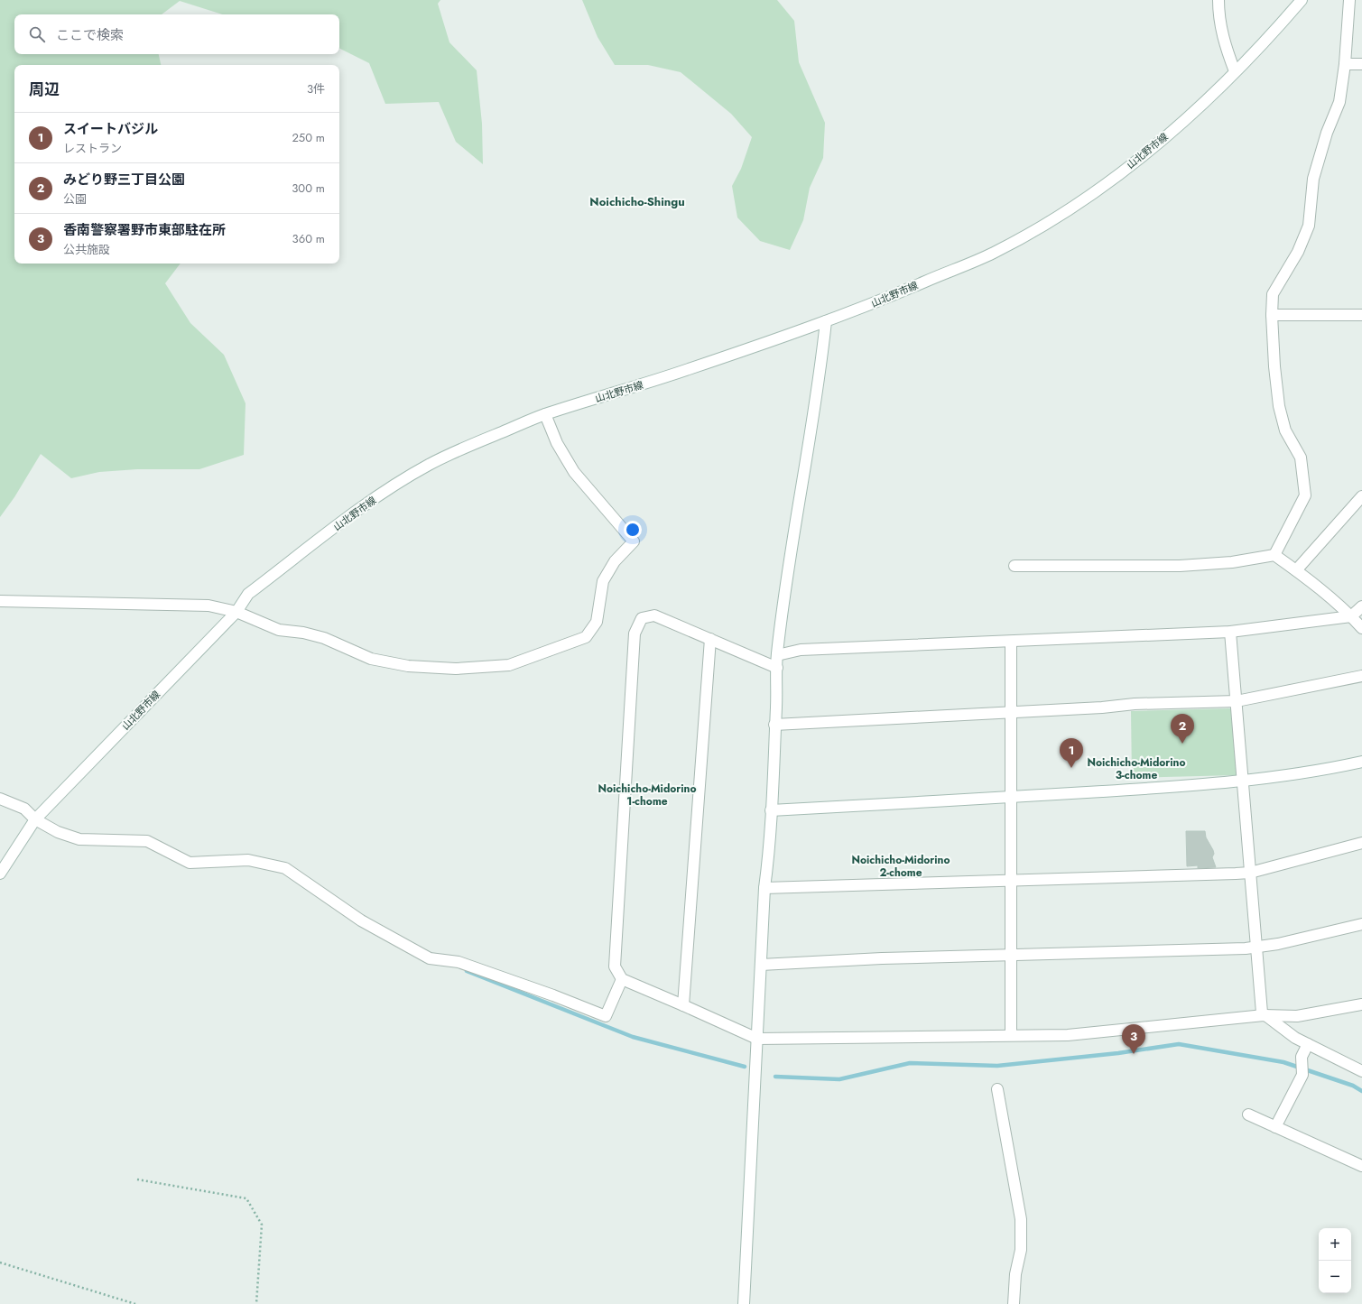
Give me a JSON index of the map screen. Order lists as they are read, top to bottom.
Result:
{
  "streets": {
    "street": ["山北野市線"]
  },
  "districts": [
    "Noichicho-Shingu",
    "Noichicho-Midorino 3-chome",
    "Noichicho-Midorino 1-chome",
    "Noichicho-Midorino 2-chome"
  ],
  "page": {
    "search": "ここで検索",
    "heading": ["周辺", "3件"],
    "list": [
      {
        "mark": "1",
        "name": "スイートバジル",
        "note": "レストラン",
        "value": "250 m"
      },
      {
        "mark": "2",
        "name": "みどり野三丁目公園",
        "note": "公園",
        "value": "300 m"
      },
      {
        "mark": "3",
        "name": "香南警察署野市東部駐在所",
        "note": "公共施設",
        "value": "360 m"
      }
    ],
    "pins": ["2", "1", "3"],
    "map_buttons": ["+", "−"]
  }
}
